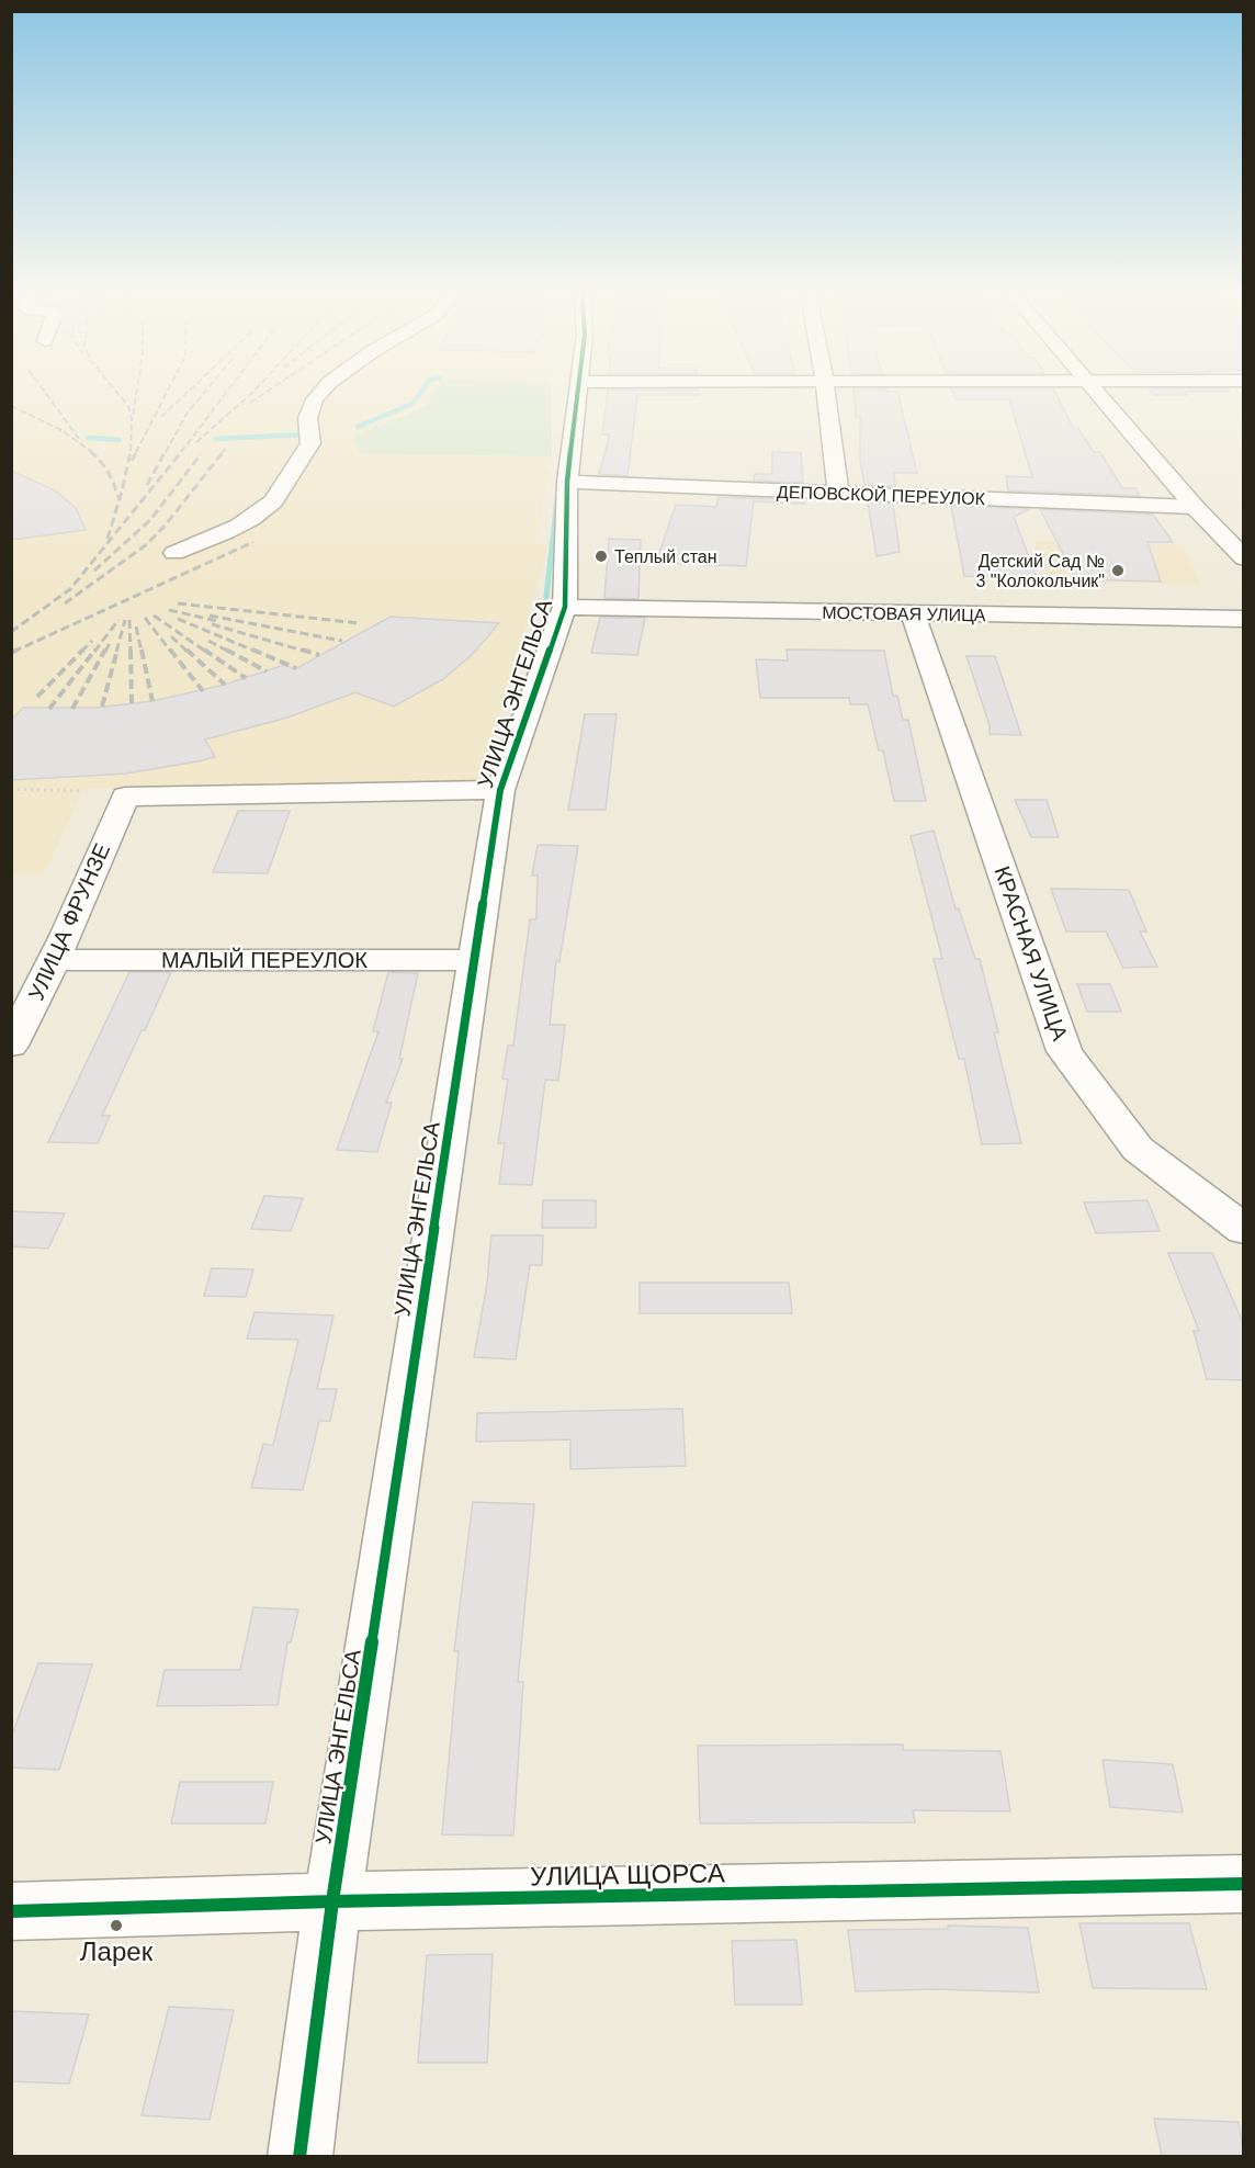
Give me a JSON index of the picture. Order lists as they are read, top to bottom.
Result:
{
  "streets": {
    "street": [
      "ДЕПОВСКОЙ ПЕРЕУЛОК",
      "МОСТОВАЯ УЛИЦА",
      "УЛИЦА ЭНГЕЛЬСА",
      "УЛИЦА ФРУНЗЕ",
      "КРАСНАЯ УЛИЦА",
      "МАЛЫЙ ПЕРЕУЛОК",
      "УЛИЦА ЩОРСА"
    ]
  },
  "crossings": [
    ["ДЕПОВСКОЙ ПЕРЕУЛОК", "УЛИЦА ЭНГЕЛЬСА"],
    ["МОСТОВАЯ УЛИЦА", "УЛИЦА ЭНГЕЛЬСА"],
    ["МОСТОВАЯ УЛИЦА", "КРАСНАЯ УЛИЦА"],
    ["УЛИЦА ЭНГЕЛЬСА", "УЛИЦА ФРУНЗЕ"],
    ["УЛИЦА ЭНГЕЛЬСА", "МАЛЫЙ ПЕРЕУЛОК"],
    ["УЛИЦА ЭНГЕЛЬСА", "УЛИЦА ЩОРСА"],
    ["УЛИЦА ФРУНЗЕ", "МАЛЫЙ ПЕРЕУЛОК"]
  ],
  "places": ["Теплый стан", "Детский Сад № 3 \"Колокольчик\"", "Ларек"]
}
